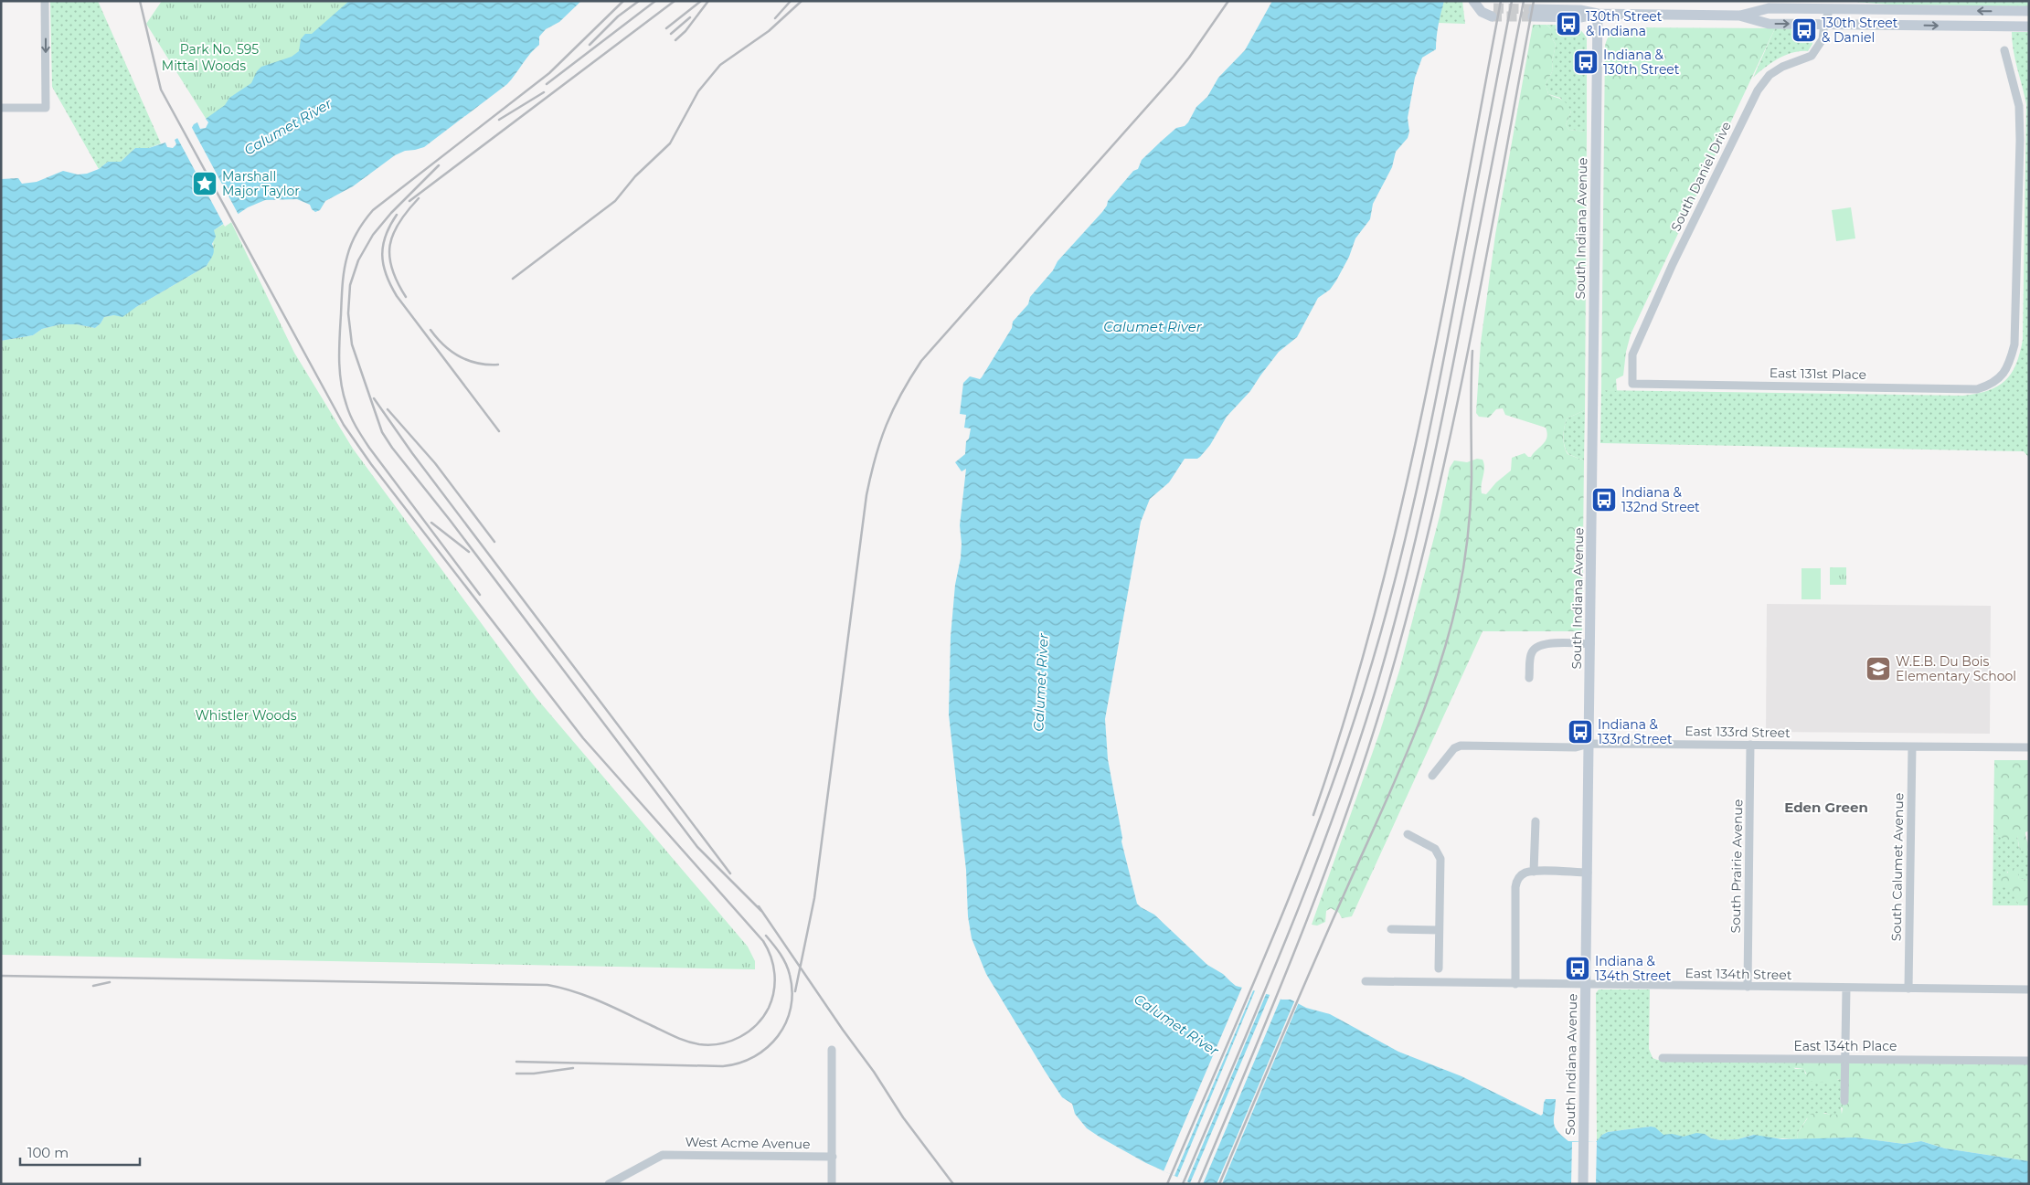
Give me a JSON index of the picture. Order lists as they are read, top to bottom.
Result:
{
  "streets": {
    "main road": ["South Indiana Avenue"],
    "street": [
      "South Daniel Drive",
      "East 131st Place",
      "East 133rd Street",
      "South Prairie Avenue",
      "South Calumet Avenue",
      "East 134th Street",
      "East 134th Place",
      "West Acme Avenue"
    ]
  },
  "crossings": [
    ["South Daniel Drive", "East 131st Place"],
    ["South Indiana Avenue", "East 133rd Street"],
    ["South Indiana Avenue", "East 134th Street"],
    ["East 133rd Street", "South Prairie Avenue"],
    ["East 133rd Street", "South Calumet Avenue"],
    ["South Prairie Avenue", "East 134th Street"],
    ["South Calumet Avenue", "East 134th Street"]
  ],
  "districts": ["Eden Green"],
  "water": ["Calumet River"],
  "parks": ["Park No. 595", "Mittal Woods", "Whistler Woods"],
  "places": {
    "bus stop": [
      "130th Street & Indiana",
      "130th Street & Daniel",
      "Indiana & 130th Street",
      "Indiana & 132nd Street",
      "Indiana & 133rd Street",
      "Indiana & 134th Street"
    ],
    "place": ["Marshall Major Taylor"],
    "school or university": ["W.E.B. Du Bois Elementary School"]
  },
  "scale_bar": "100 m"
}
